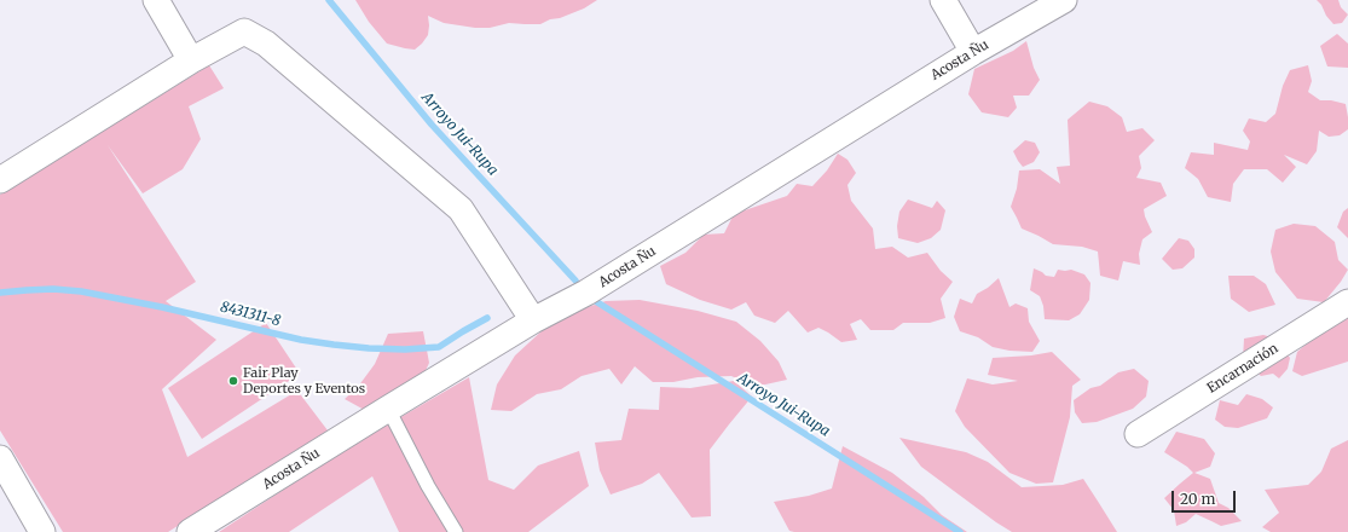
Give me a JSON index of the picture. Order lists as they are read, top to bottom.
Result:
{
  "streets": {
    "street": ["Acosta Ñu", "Encarnación"]
  },
  "water": ["Arroyo Jui-Rupa", "8431311-8"],
  "places": ["Fair Play Deportes y Eventos"],
  "scale_bar": "20 m"
}
